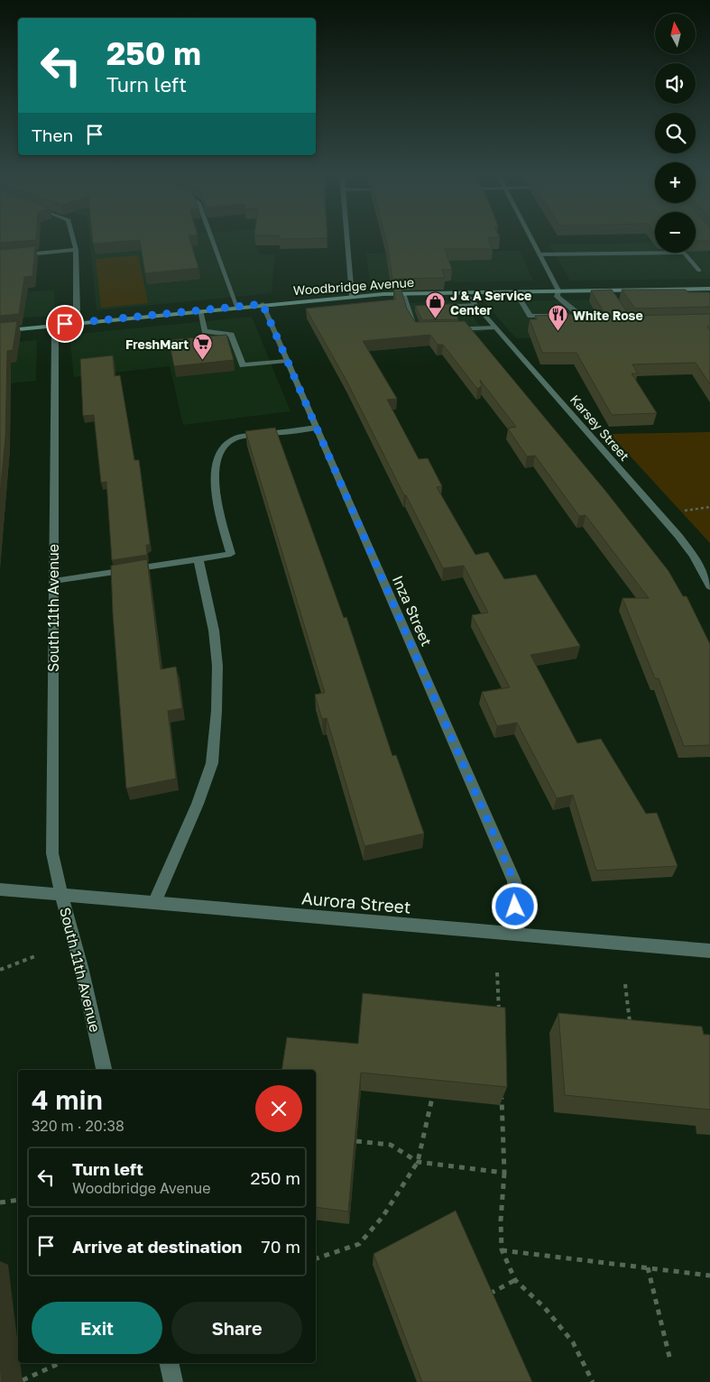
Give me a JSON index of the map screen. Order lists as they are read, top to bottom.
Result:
{
  "streets": {
    "main road": ["Woodbridge Avenue"],
    "street": [
      "Karsey Street",
      "South 11th Avenue",
      "Inza Street",
      "Aurora Street"
    ]
  },
  "crossings": [
    ["Woodbridge Avenue", "Karsey Street"],
    ["Woodbridge Avenue", "South 11th Avenue"],
    ["Woodbridge Avenue", "Inza Street"],
    ["South 11th Avenue", "Aurora Street"],
    ["Inza Street", "Aurora Street"]
  ],
  "places": {
    "shop": ["J & A Service Center"],
    "restaurant": ["White Rose"],
    "supermarket": ["FreshMart"]
  },
  "north": "top",
  "page": {
    "map_buttons": ["+", "−"],
    "turn": ["250 m", "Turn left"],
    "then": "Then",
    "heading": ["4 min", "320 m · 20:38"],
    "list": [
      {
        "name": "Turn left",
        "note": "Woodbridge Avenue",
        "value": "250 m"
      },
      {
        "name": "Arrive at destination",
        "value": "70 m"
      }
    ],
    "buttons": ["Exit", "Share"]
  }
}
